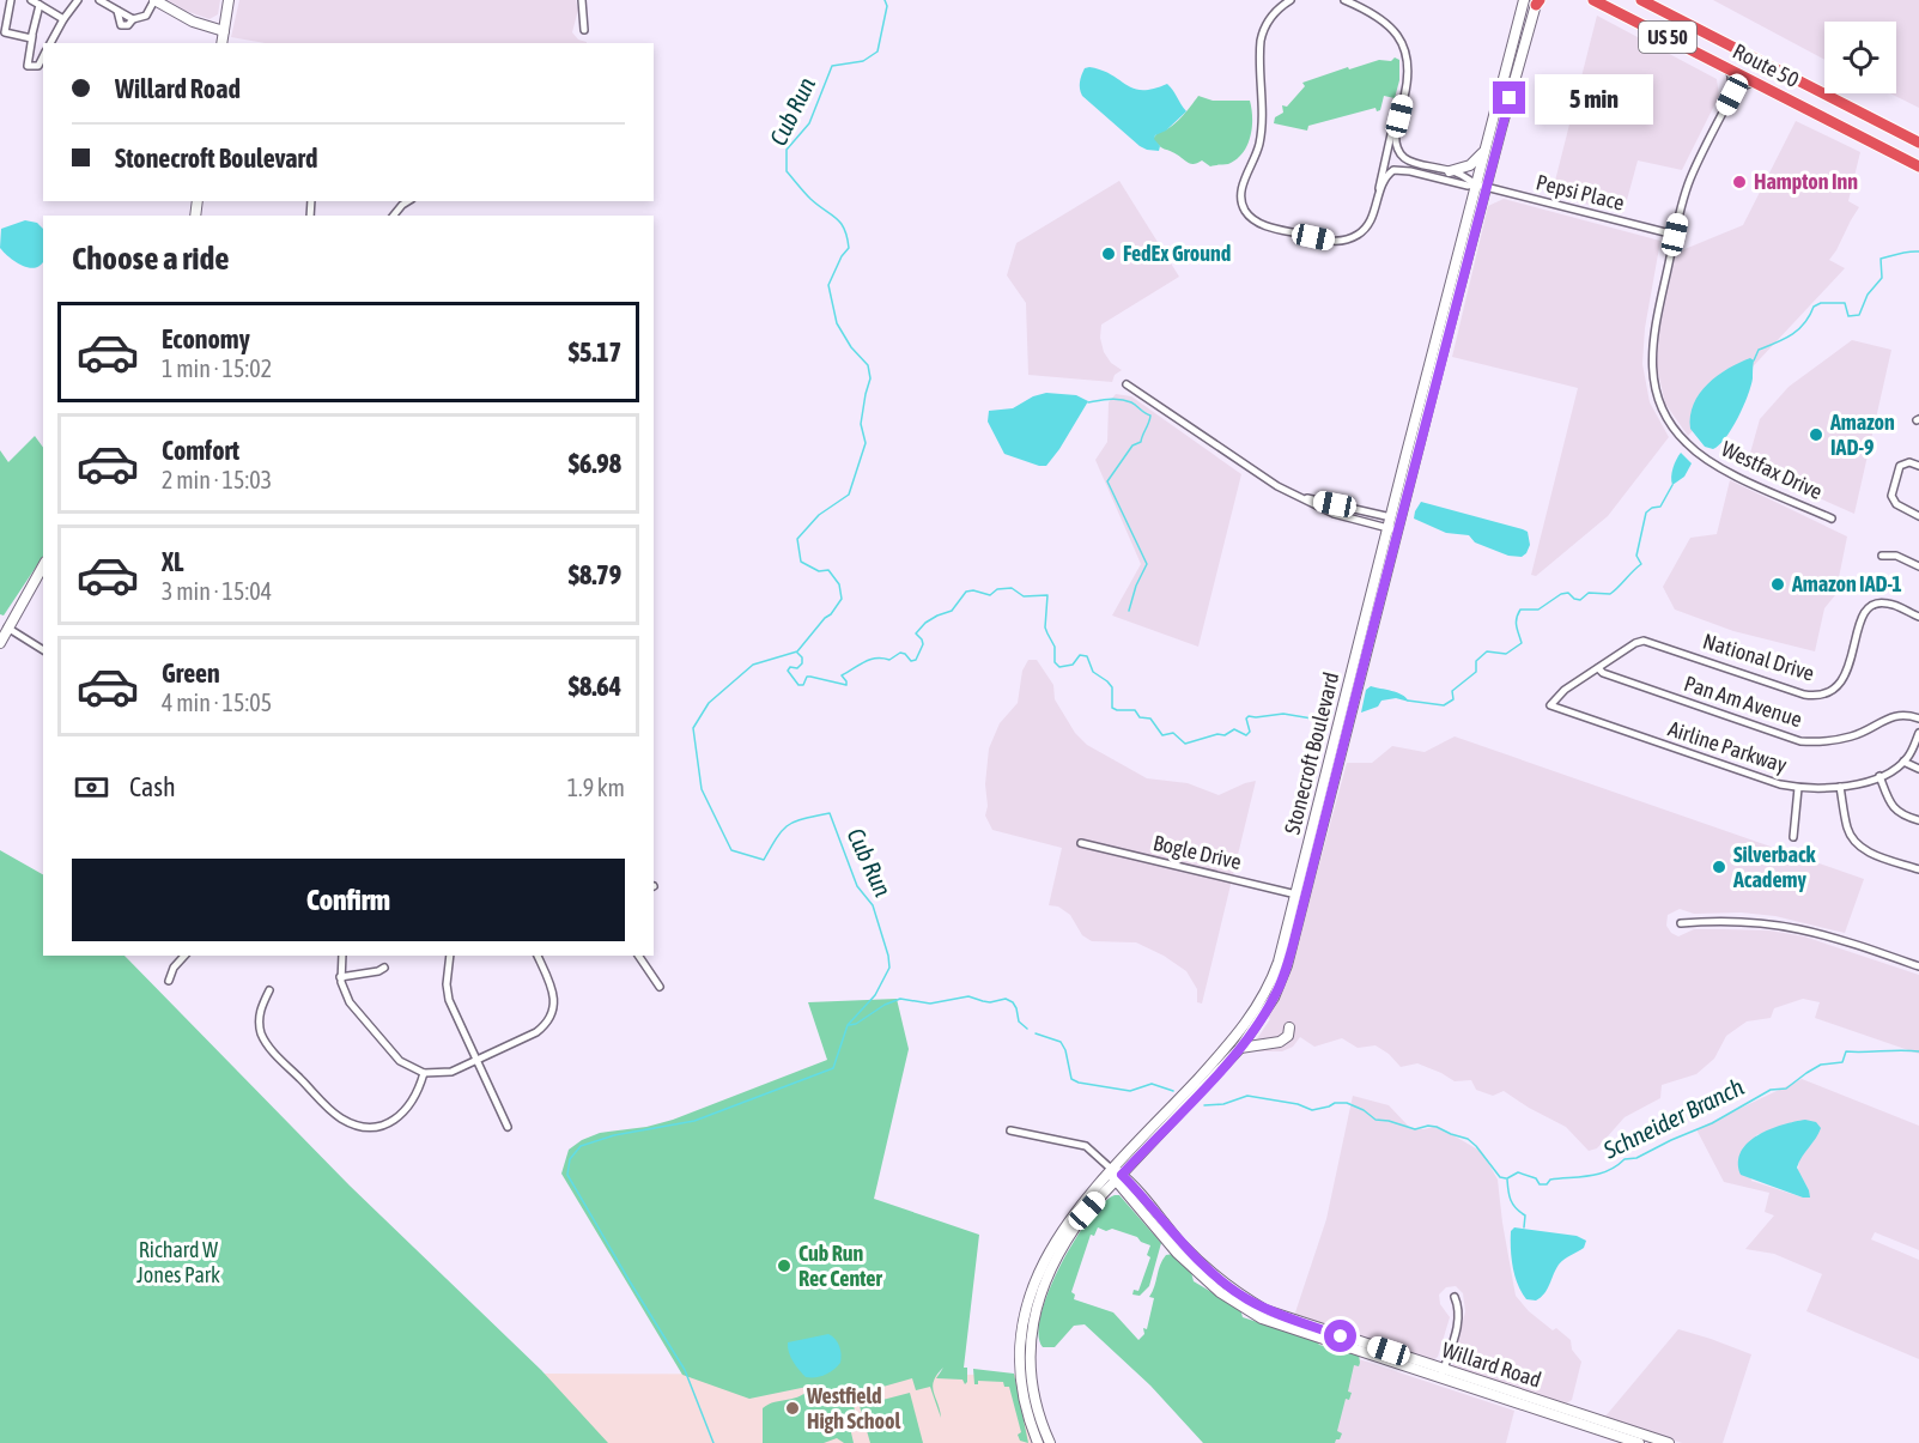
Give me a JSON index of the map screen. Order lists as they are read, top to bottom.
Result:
{
  "streets": {
    "highway": ["US 50", "Route 50"],
    "main road": ["Stonecroft Boulevard", "Willard Road"],
    "street": [
      "Pepsi Place",
      "Westfax Drive",
      "National Drive",
      "Pan Am Avenue",
      "Airline Parkway",
      "Bogle Drive"
    ]
  },
  "crossings": [
    ["Pepsi Place", "Westfax Drive"],
    ["Pepsi Place", "Stonecroft Boulevard"],
    ["National Drive", "Pan Am Avenue"],
    ["National Drive", "Airline Parkway"],
    ["Stonecroft Boulevard", "Bogle Drive"],
    ["Stonecroft Boulevard", "Willard Road"]
  ],
  "water": ["Cub Run", "Schneider Branch"],
  "parks": ["Richard W Jones Park"],
  "places": [
    "Hampton Inn",
    "FedEx Ground",
    "Amazon IAD-9",
    "Amazon IAD-1",
    "Silverback Academy",
    "Cub Run Rec Center",
    "Westfield High School"
  ],
  "page": {
    "banner": ["Willard Road", "Stonecroft Boulevard"],
    "bubble": "5 min",
    "heading": "Choose a ride",
    "list": [
      {
        "name": "Economy",
        "note": "1 min · 15:02",
        "value": "$5.17"
      },
      {
        "name": "Comfort",
        "note": "2 min · 15:03",
        "value": "$6.98"
      },
      {
        "name": "XL",
        "note": "3 min · 15:04",
        "value": "$8.79"
      },
      {
        "name": "Green",
        "note": "4 min · 15:05",
        "value": "$8.64"
      }
    ],
    "pay": ["Cash", "1.9 km"],
    "buttons": "Confirm"
  }
}
